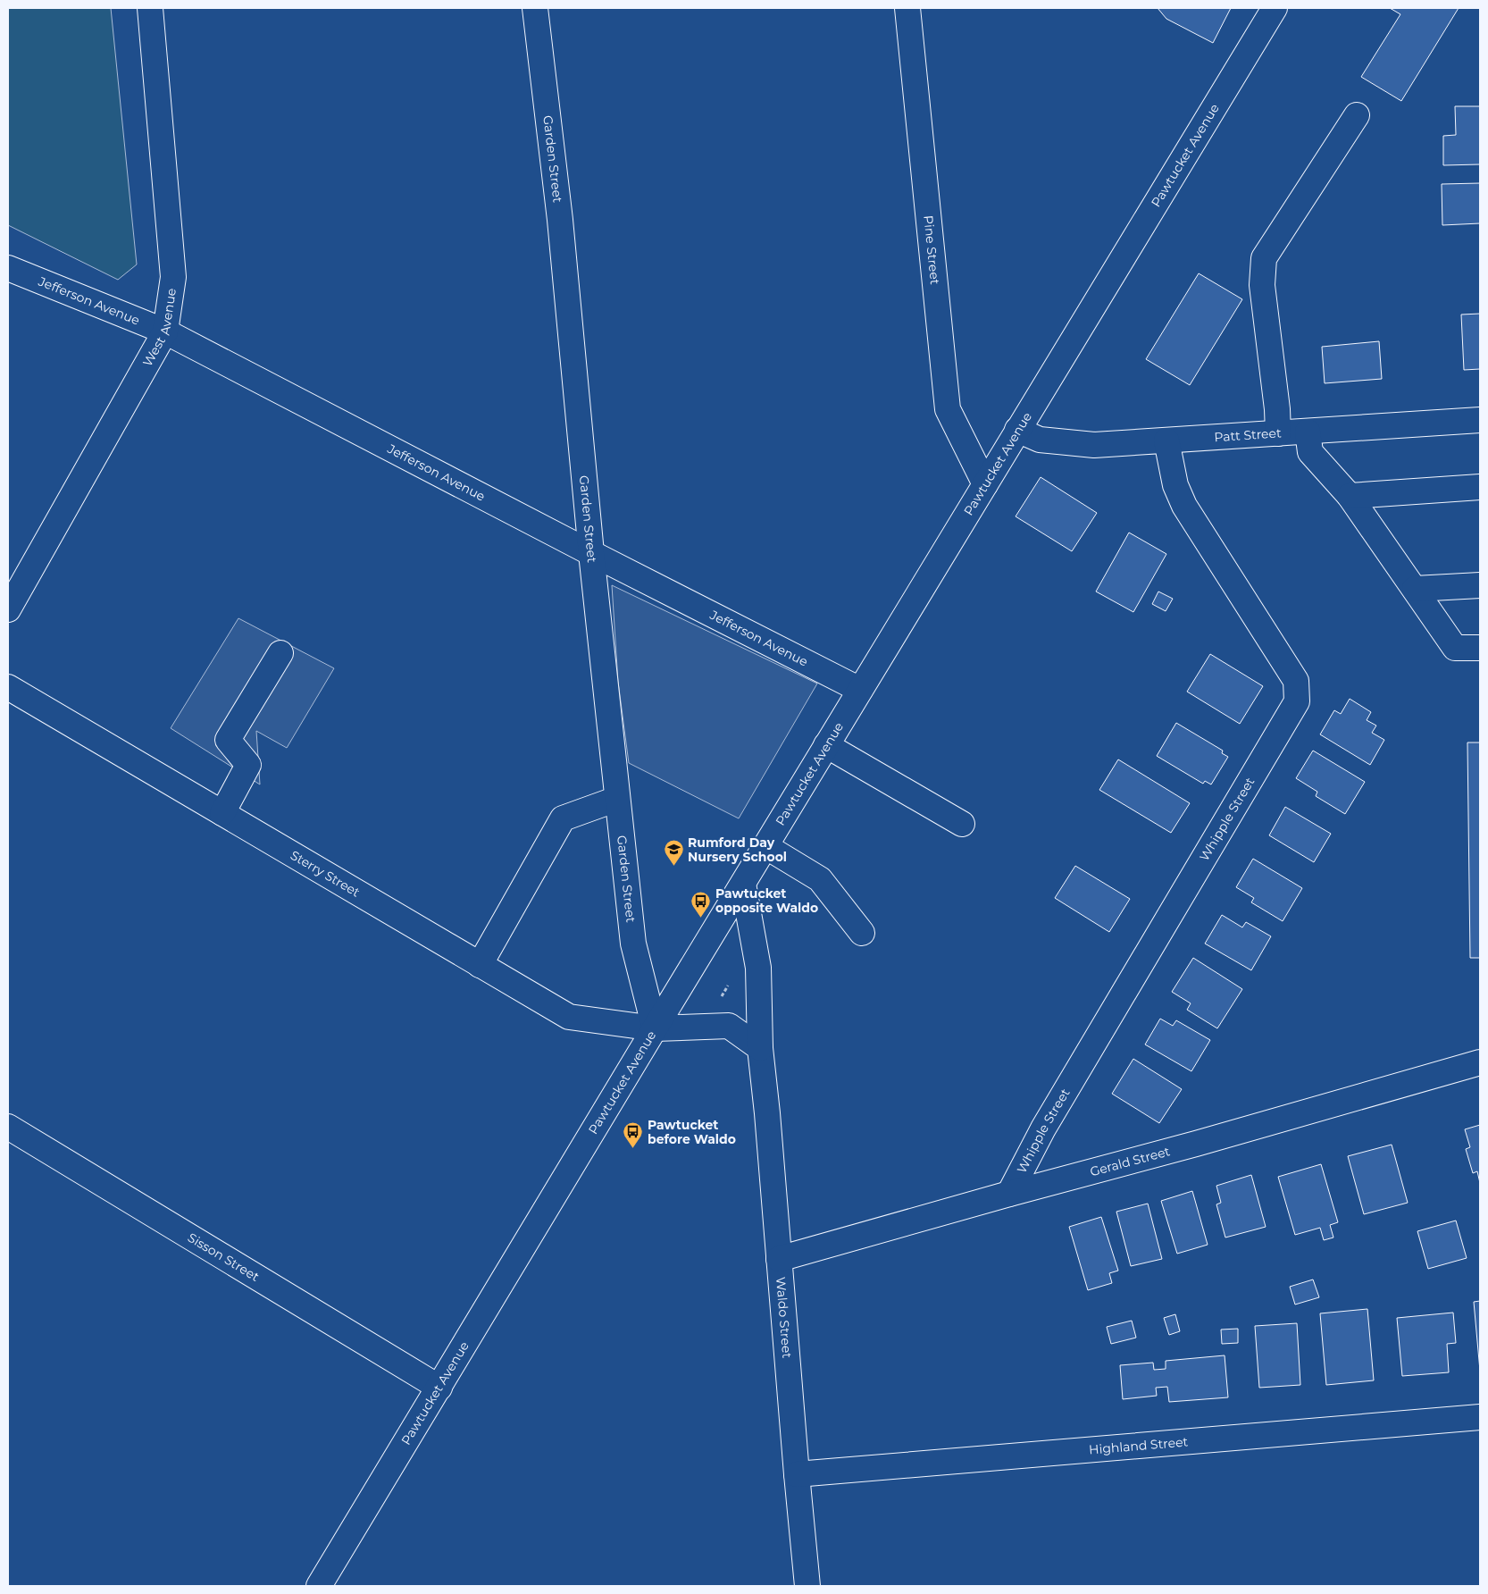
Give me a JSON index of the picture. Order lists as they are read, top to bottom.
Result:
{
  "streets": {
    "street": [
      "Pawtucket Avenue",
      "Garden Street",
      "Pine Street",
      "Jefferson Avenue",
      "West Avenue",
      "Patt Street",
      "Whipple Street",
      "Sterry Street",
      "Gerald Street",
      "Sisson Street",
      "Waldo Street",
      "Highland Street"
    ]
  },
  "crossings": [
    ["Pawtucket Avenue", "Garden Street"],
    ["Pawtucket Avenue", "Pine Street"],
    ["Pawtucket Avenue", "Jefferson Avenue"],
    ["Pawtucket Avenue", "Patt Street"],
    ["Pawtucket Avenue", "Sterry Street"],
    ["Pawtucket Avenue", "Sisson Street"],
    ["Pawtucket Avenue", "Waldo Street"],
    ["Garden Street", "Jefferson Avenue"],
    ["Garden Street", "Sterry Street"],
    ["Jefferson Avenue", "West Avenue"],
    ["Patt Street", "Whipple Street"],
    ["Whipple Street", "Gerald Street"],
    ["Gerald Street", "Waldo Street"],
    ["Waldo Street", "Highland Street"]
  ],
  "places": {
    "school or university": ["Rumford Day Nursery School"],
    "bus stop": ["Pawtucket opposite Waldo", "Pawtucket before Waldo"]
  }
}
